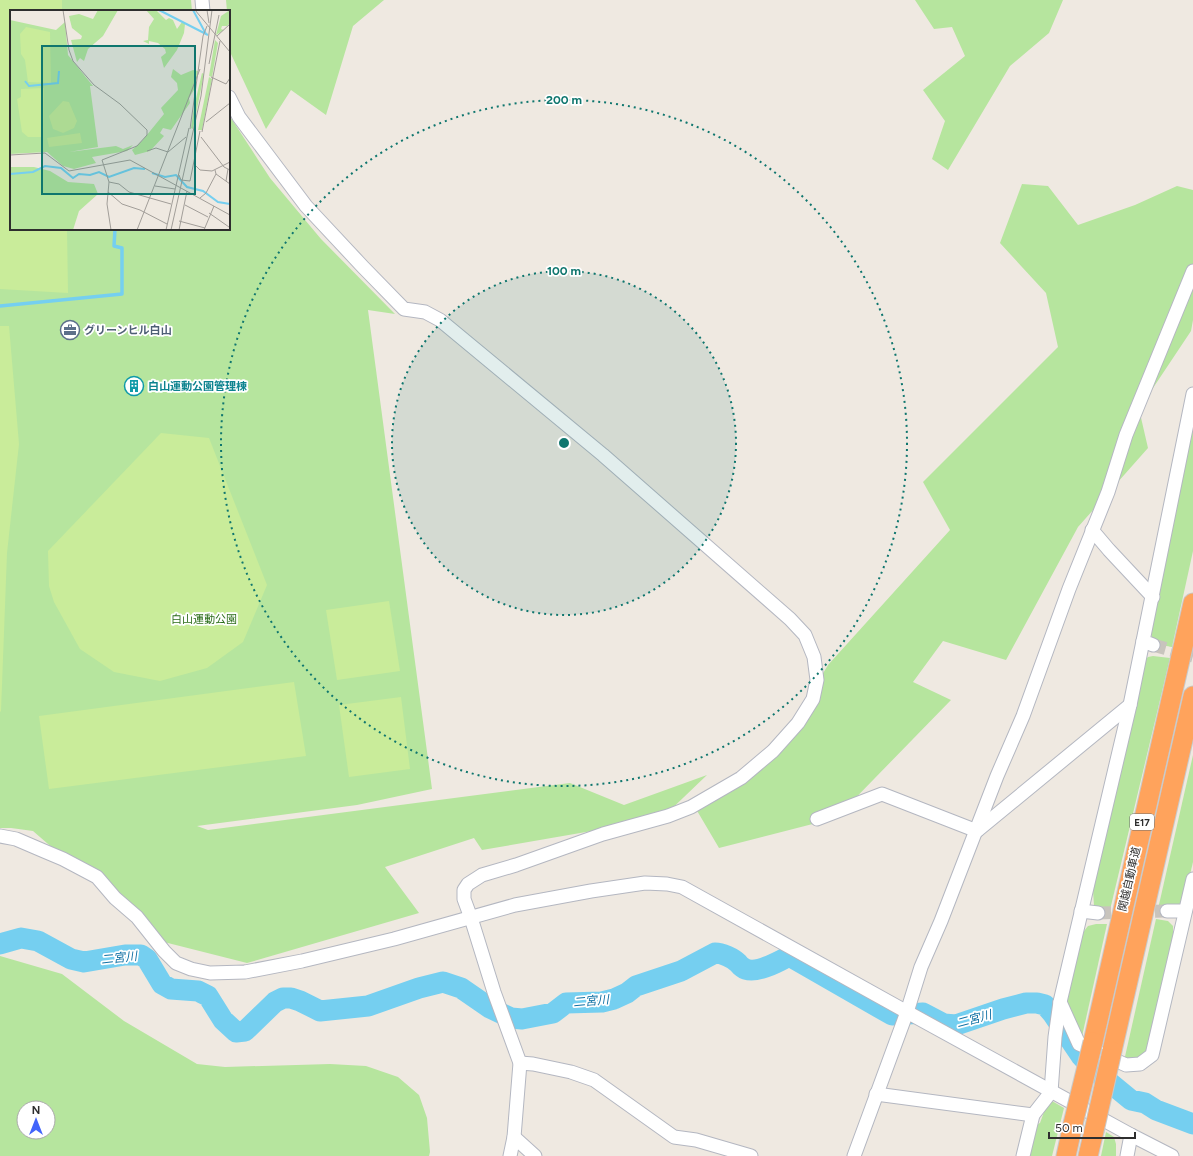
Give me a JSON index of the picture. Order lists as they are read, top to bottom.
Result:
{
  "streets": {
    "highway": ["E17", "関越自動車道"]
  },
  "water": ["二宮川"],
  "parks": ["白山運動公園"],
  "places": {
    "office": ["グリーンヒル白山"],
    "building": ["白山運動公園管理棟"]
  },
  "scale_bar": "50 m",
  "north": "top",
  "rings": ["200 m", "100 m"]
}
